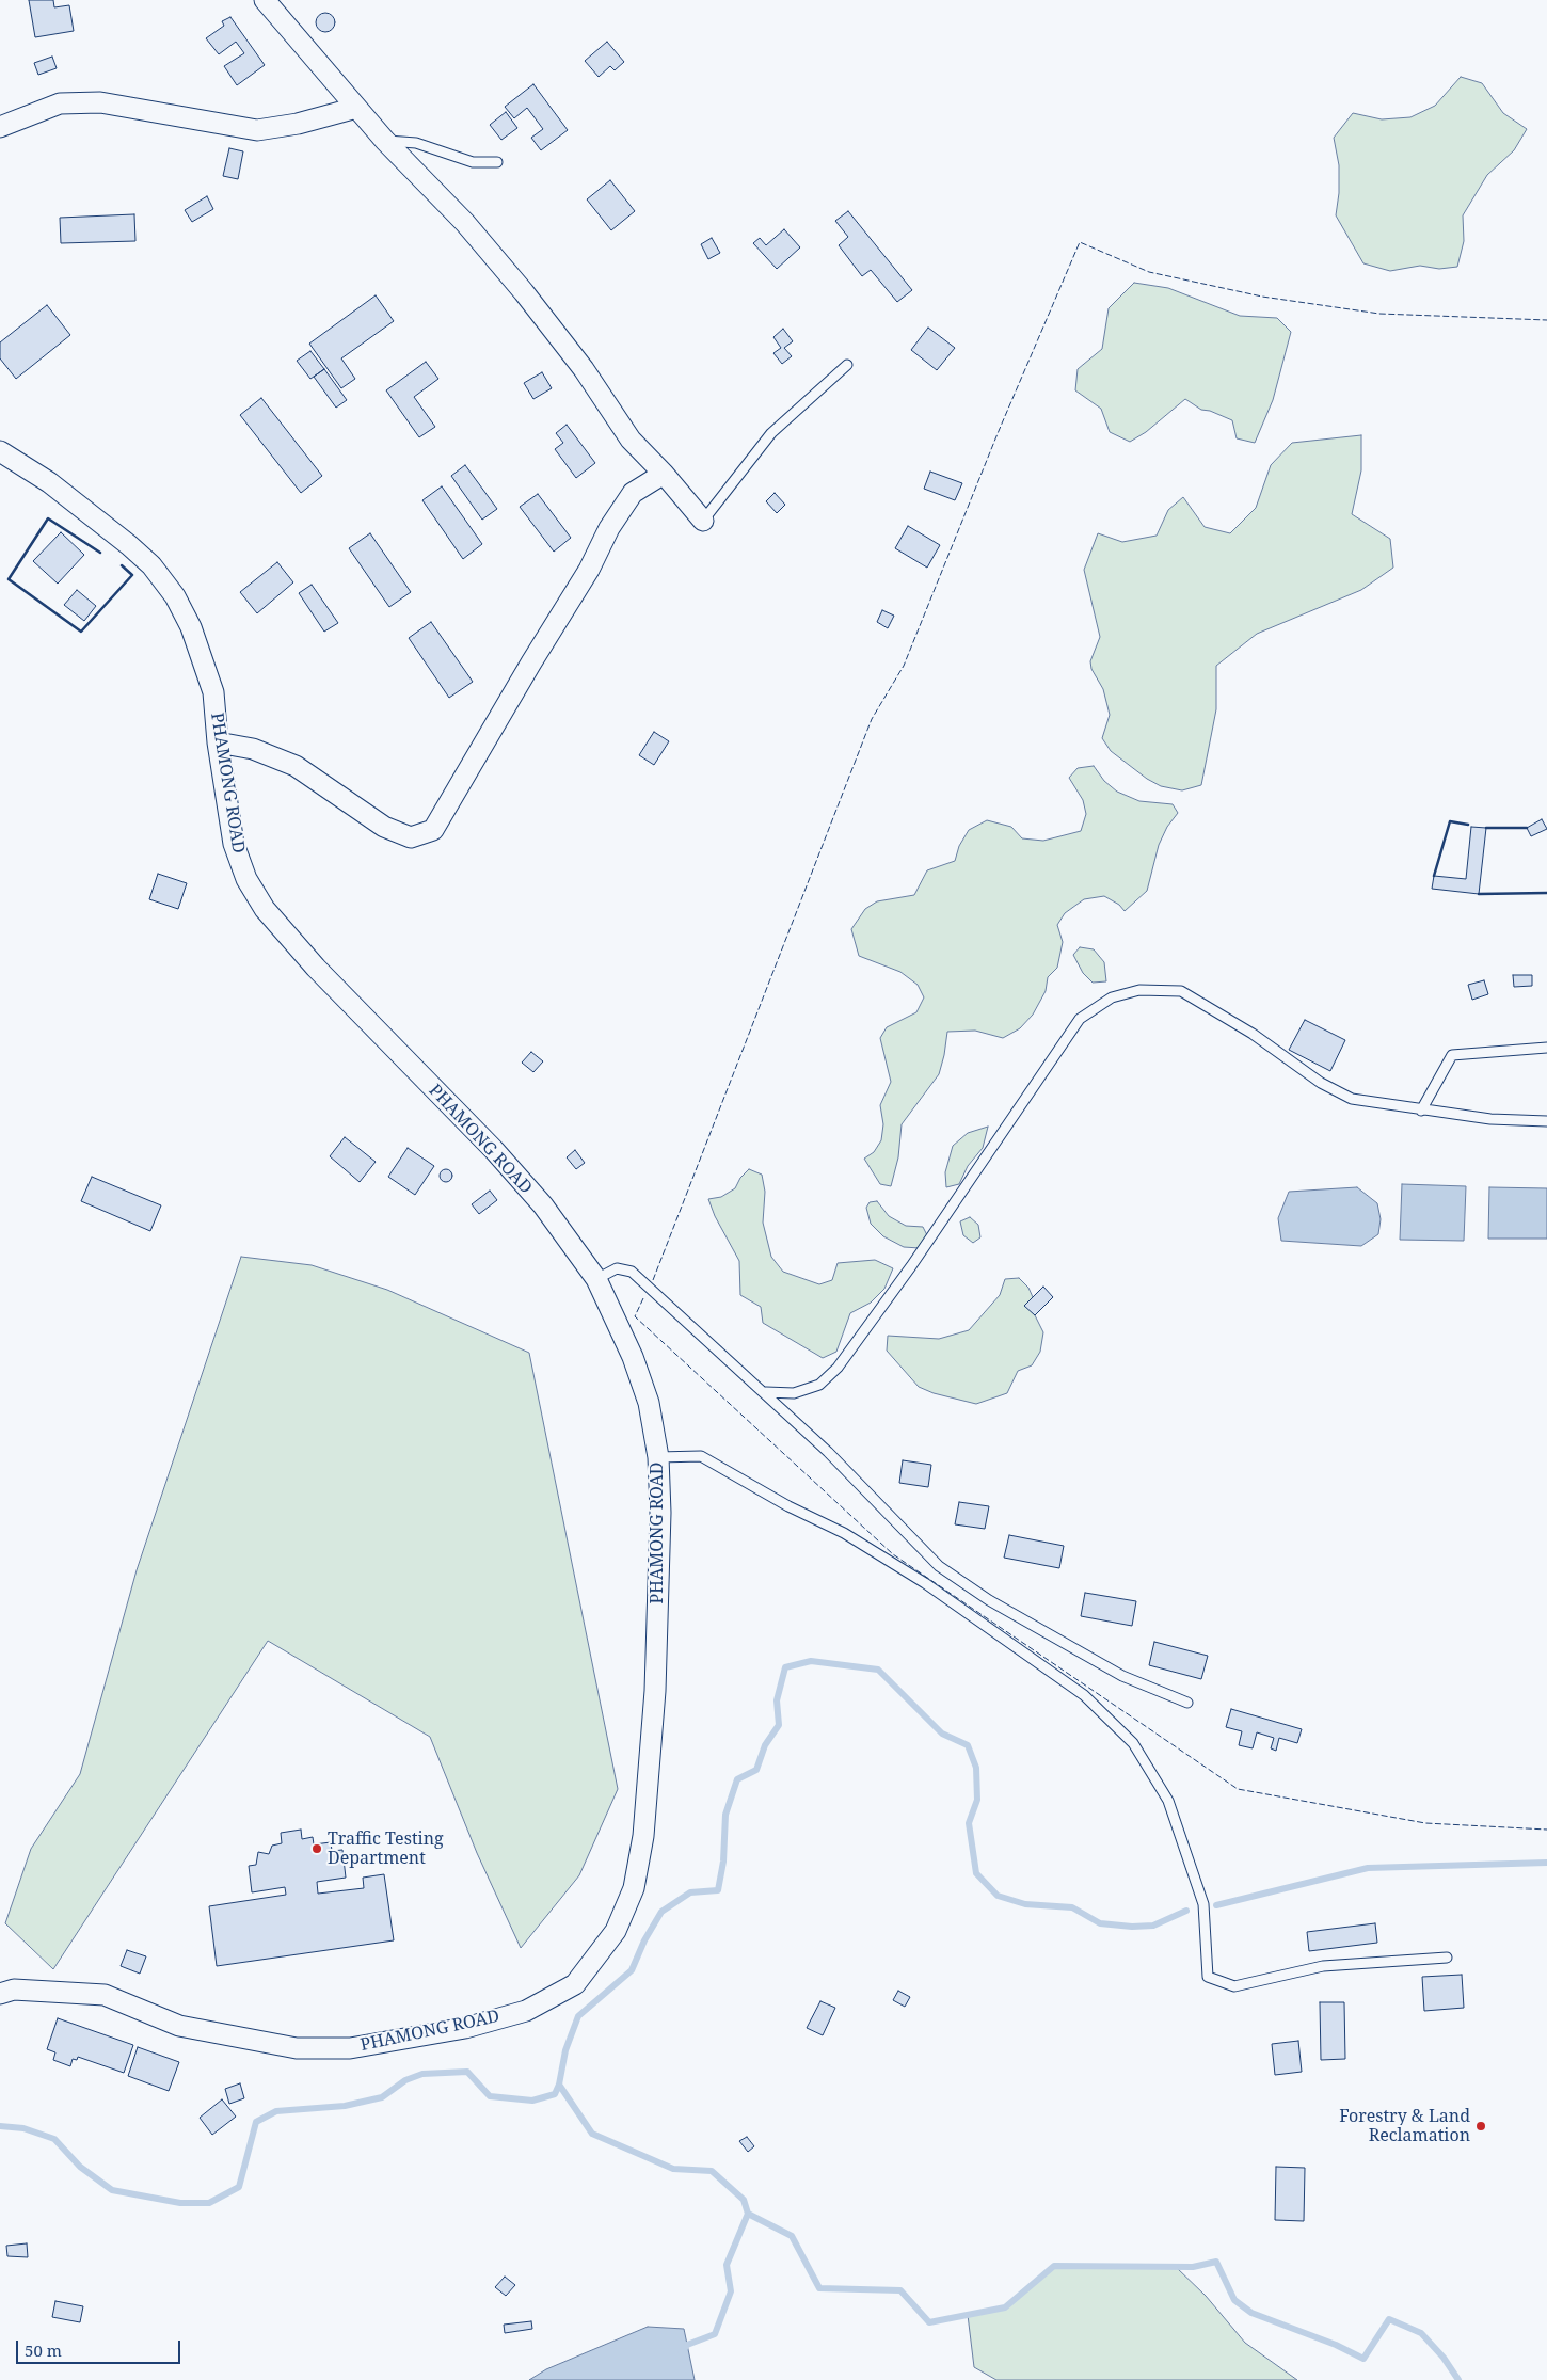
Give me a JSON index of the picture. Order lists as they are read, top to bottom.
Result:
{
  "streets": {
    "street": ["PHAMONG ROAD"]
  },
  "places": ["Traffic Testing Department", "Forestry & Land Reclamation"],
  "scale_bar": "50 m"
}
